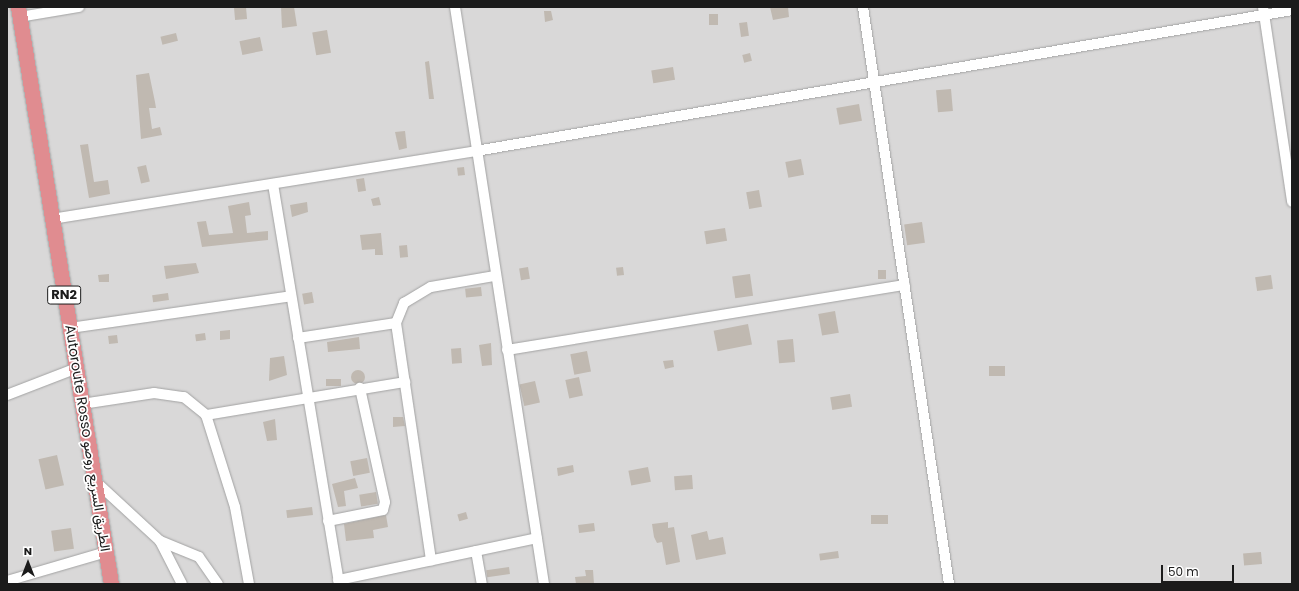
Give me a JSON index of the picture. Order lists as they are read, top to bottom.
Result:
{
  "streets": {
    "highway": ["RN2", "Autoroute Rosso الطريق السريع روصو"]
  },
  "scale_bar": "50 m",
  "north": "top"
}
